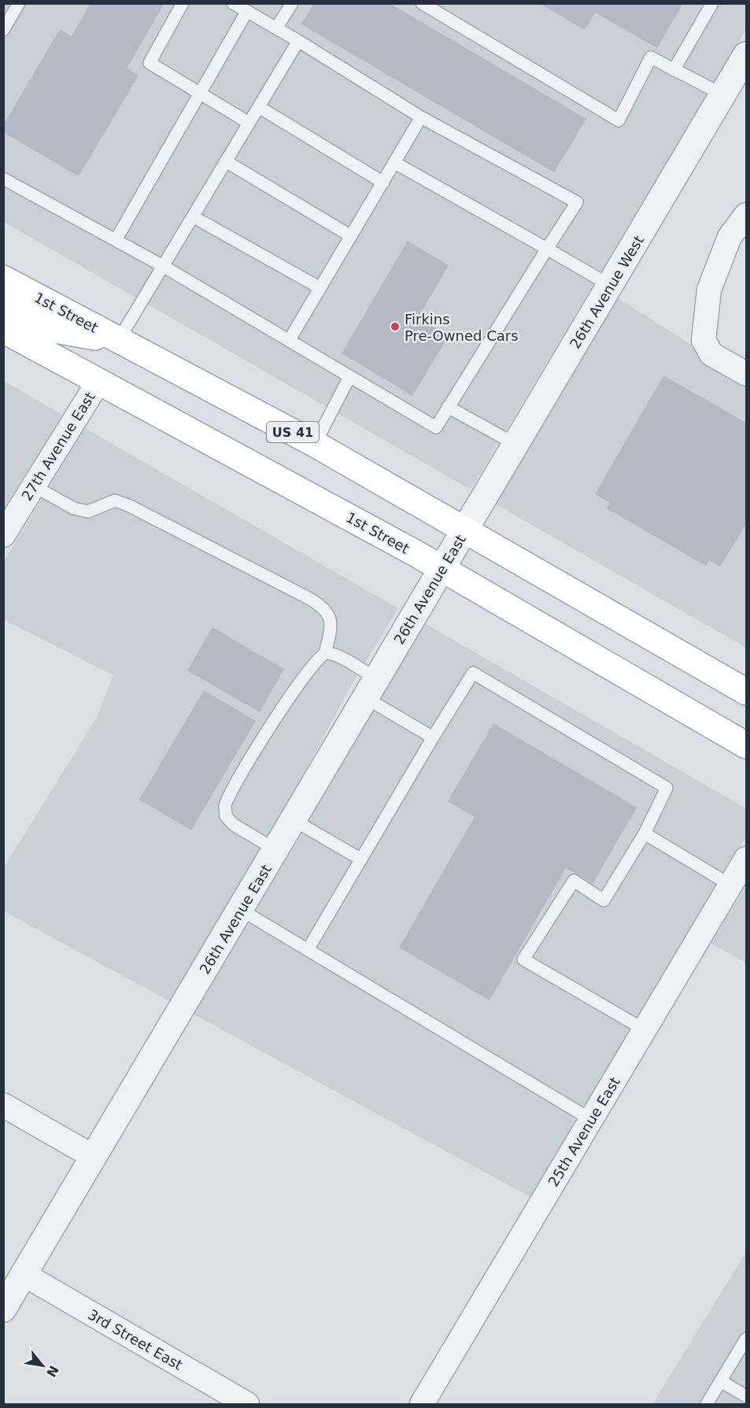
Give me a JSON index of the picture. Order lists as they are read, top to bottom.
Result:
{
  "streets": {
    "main road": ["1st Street", "US 41"],
    "street": [
      "26th Avenue West",
      "27th Avenue East",
      "26th Avenue East",
      "25th Avenue East",
      "3rd Street East"
    ]
  },
  "crossings": [
    ["26th Avenue West", "1st Street"],
    ["26th Avenue West", "26th Avenue East"],
    ["1st Street", "27th Avenue East"],
    ["1st Street", "26th Avenue East"],
    ["26th Avenue East", "3rd Street East"]
  ],
  "places": ["Firkins Pre-Owned Cars"],
  "north": "bottom right"
}
